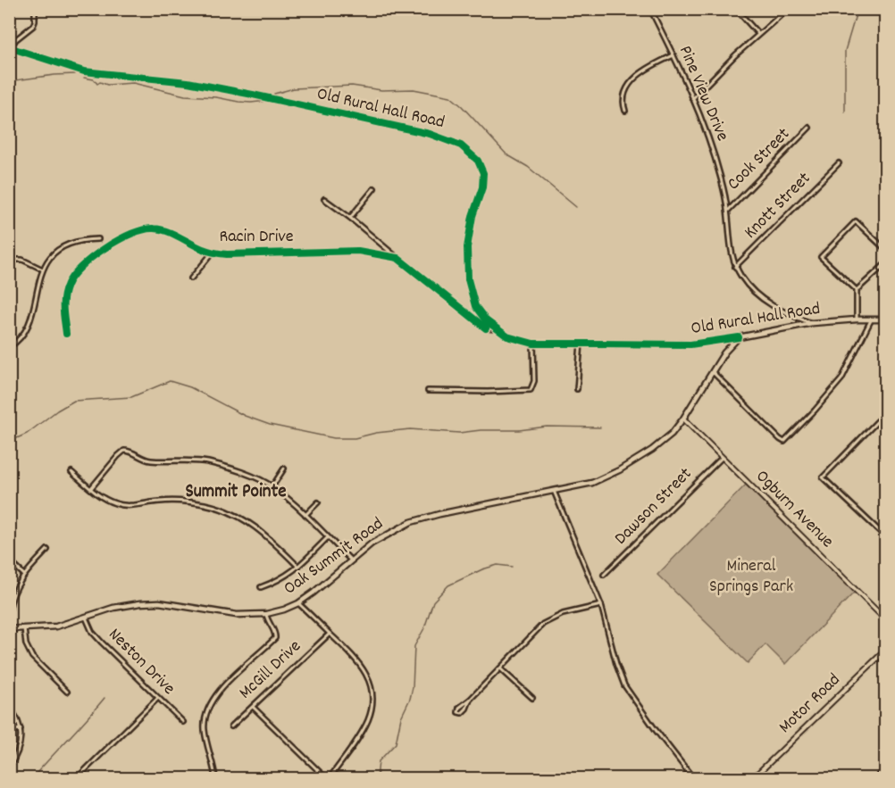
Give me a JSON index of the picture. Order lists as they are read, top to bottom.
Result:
{
  "streets": {
    "main road": ["Old Rural Hall Road", "Oak Summit Road"],
    "street": [
      "Pine View Drive",
      "Cook Street",
      "Knott Street",
      "Racin Drive",
      "Dawson Street",
      "Ogburn Avenue",
      "Neston Drive",
      "McGill Drive",
      "Motor Road"
    ]
  },
  "crossings": [
    ["Pine View Drive", "Cook Street"],
    ["Pine View Drive", "Knott Street"],
    ["Old Rural Hall Road", "Racin Drive"],
    ["Old Rural Hall Road", "Oak Summit Road"],
    ["Dawson Street", "Ogburn Avenue"],
    ["Ogburn Avenue", "Oak Summit Road"],
    ["Oak Summit Road", "Neston Drive"]
  ],
  "districts": ["Summit Pointe"],
  "parks": ["Mineral Springs Park"]
}
